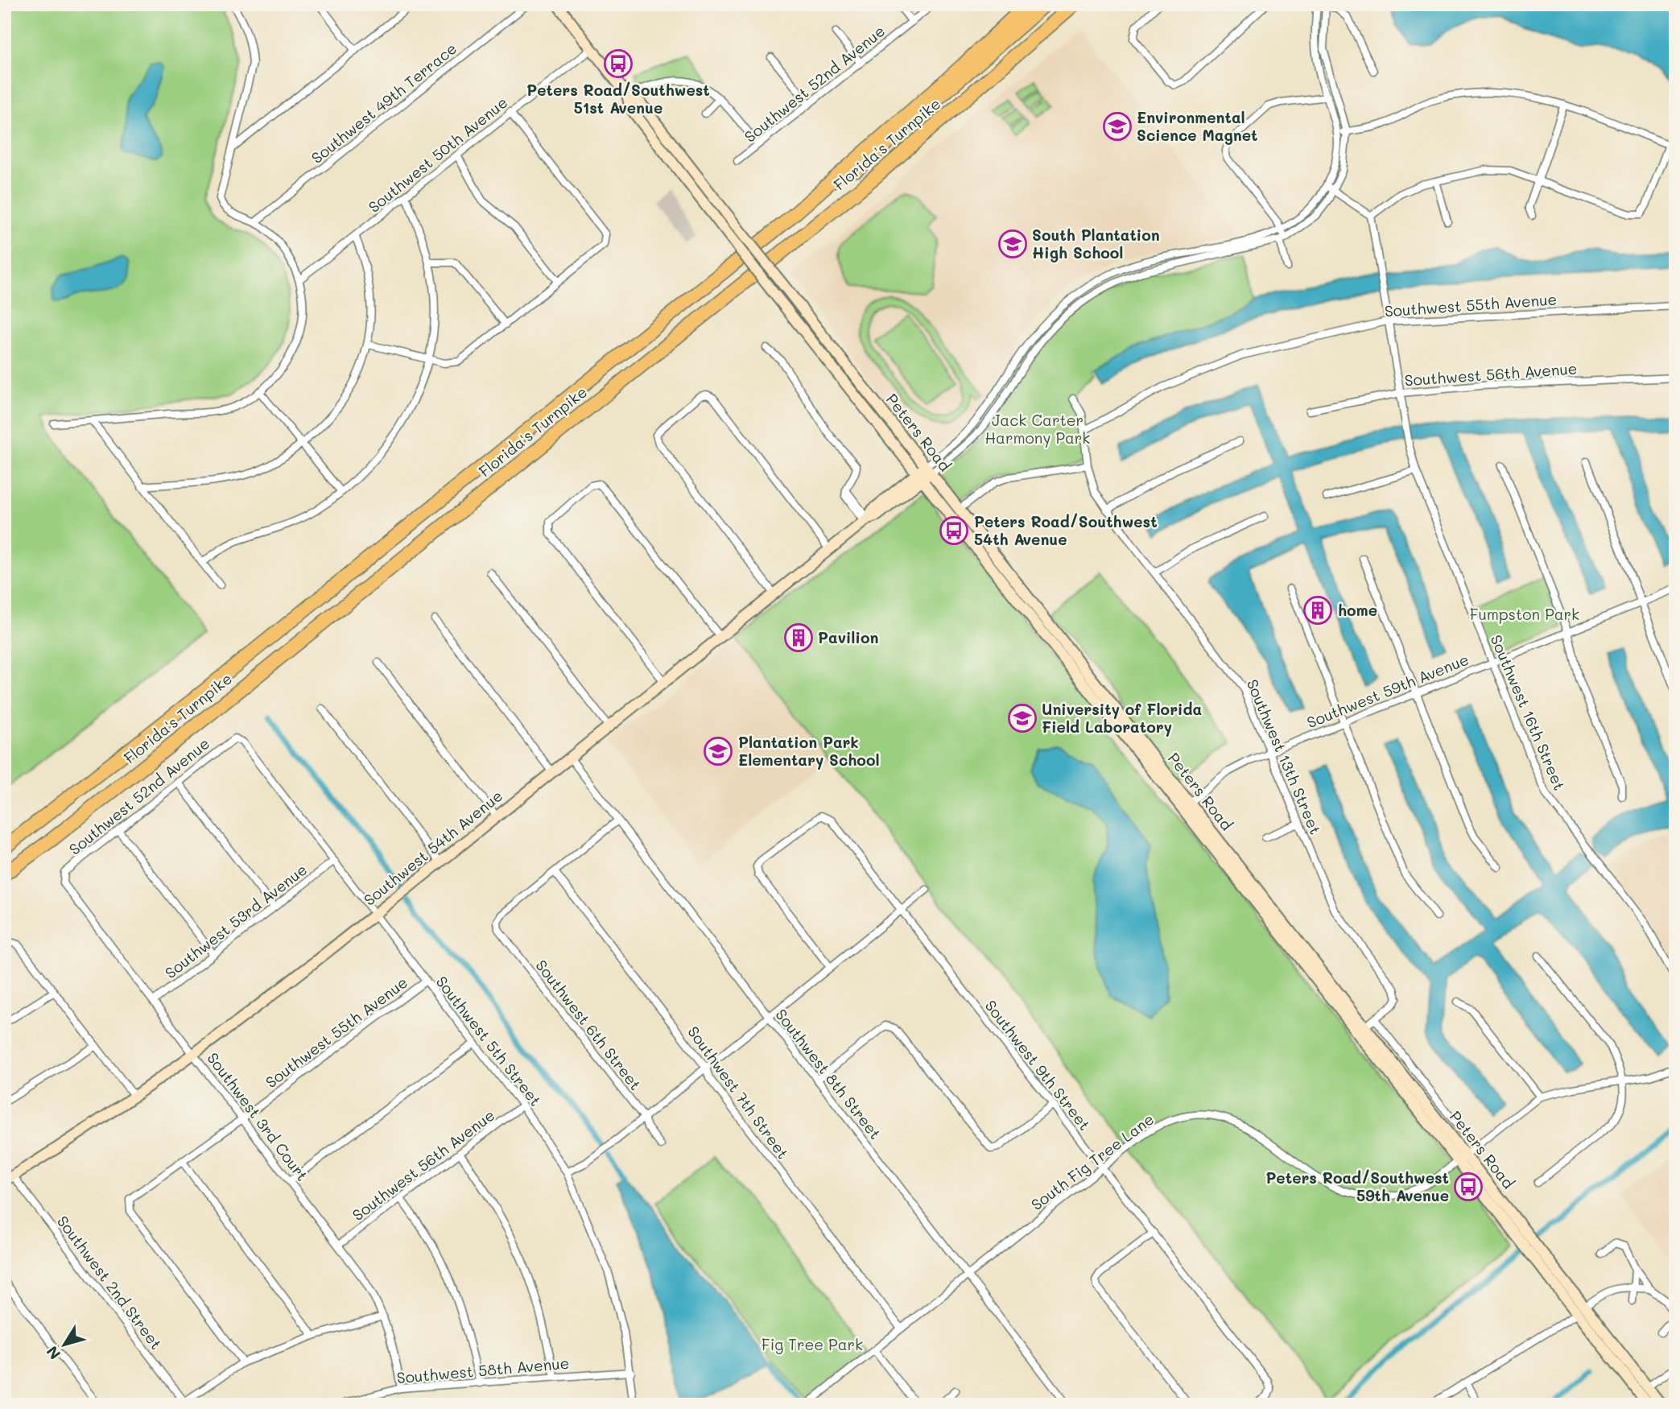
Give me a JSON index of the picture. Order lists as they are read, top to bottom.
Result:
{
  "streets": {
    "highway": ["Florida's Turnpike"],
    "main road": ["Peters Road", "Southwest 54th Avenue"],
    "street": [
      "Southwest 52nd Avenue",
      "Southwest 49th Terrace",
      "Southwest 50th Avenue",
      "Southwest 55th Avenue",
      "Southwest 56th Avenue",
      "Southwest 59th Avenue",
      "Southwest 16th Street",
      "Southwest 13th Street",
      "Southwest 53rd Avenue",
      "Southwest 6th Street",
      "Southwest 5th Street",
      "Southwest 9th Street",
      "Southwest 8th Street",
      "Southwest 7th Street",
      "Southwest 3rd Court",
      "South Fig Tree Lane",
      "Southwest 2nd Street",
      "Southwest 58th Avenue"
    ]
  },
  "crossings": [
    ["Southwest 52nd Avenue", "Southwest 5th Street"],
    ["Southwest 52nd Avenue", "Southwest 3rd Court"],
    ["Southwest 50th Avenue", "Peters Road"],
    ["Southwest 55th Avenue", "Southwest 16th Street"],
    ["Southwest 55th Avenue", "Southwest 13th Street"],
    ["Southwest 55th Avenue", "Southwest 5th Street"],
    ["Southwest 55th Avenue", "Southwest 3rd Court"],
    ["Southwest 56th Avenue", "Southwest 16th Street"],
    ["Southwest 56th Avenue", "Southwest 5th Street"],
    ["Southwest 56th Avenue", "Southwest 3rd Court"],
    ["Peters Road", "Southwest 59th Avenue"],
    ["Peters Road", "Southwest 13th Street"],
    ["Peters Road", "Southwest 54th Avenue"],
    ["Peters Road", "South Fig Tree Lane"],
    ["Southwest 59th Avenue", "Southwest 16th Street"],
    ["Southwest 59th Avenue", "Southwest 13th Street"],
    ["Southwest 54th Avenue", "Southwest 5th Street"],
    ["Southwest 54th Avenue", "Southwest 8th Street"],
    ["Southwest 54th Avenue", "Southwest 3rd Court"],
    ["Southwest 54th Avenue", "Southwest 2nd Street"],
    ["Southwest 53rd Avenue", "Southwest 5th Street"],
    ["Southwest 53rd Avenue", "Southwest 3rd Court"],
    ["Southwest 6th Street", "Southwest 7th Street"],
    ["Southwest 5th Street", "Southwest 58th Avenue"],
    ["Southwest 9th Street", "South Fig Tree Lane"],
    ["Southwest 8th Street", "South Fig Tree Lane"],
    ["Southwest 7th Street", "South Fig Tree Lane"],
    ["Southwest 3rd Court", "Southwest 58th Avenue"]
  ],
  "parks": ["Jack Carter Harmony Park", "Fumpston Park", "Fig Tree Park"],
  "places": {
    "bus stop": ["Peters Road/Southwest 51st Avenue", "Peters Road/Southwest 54th Avenue", "Peters Road/Southwest 59th Avenue"],
    "school or university": [
      "Environmental Science Magnet",
      "South Plantation High School",
      "University of Florida Field Laboratory",
      "Plantation Park Elementary School"
    ],
    "building": ["home", "Pavilion"]
  },
  "north": "bottom left"
}
